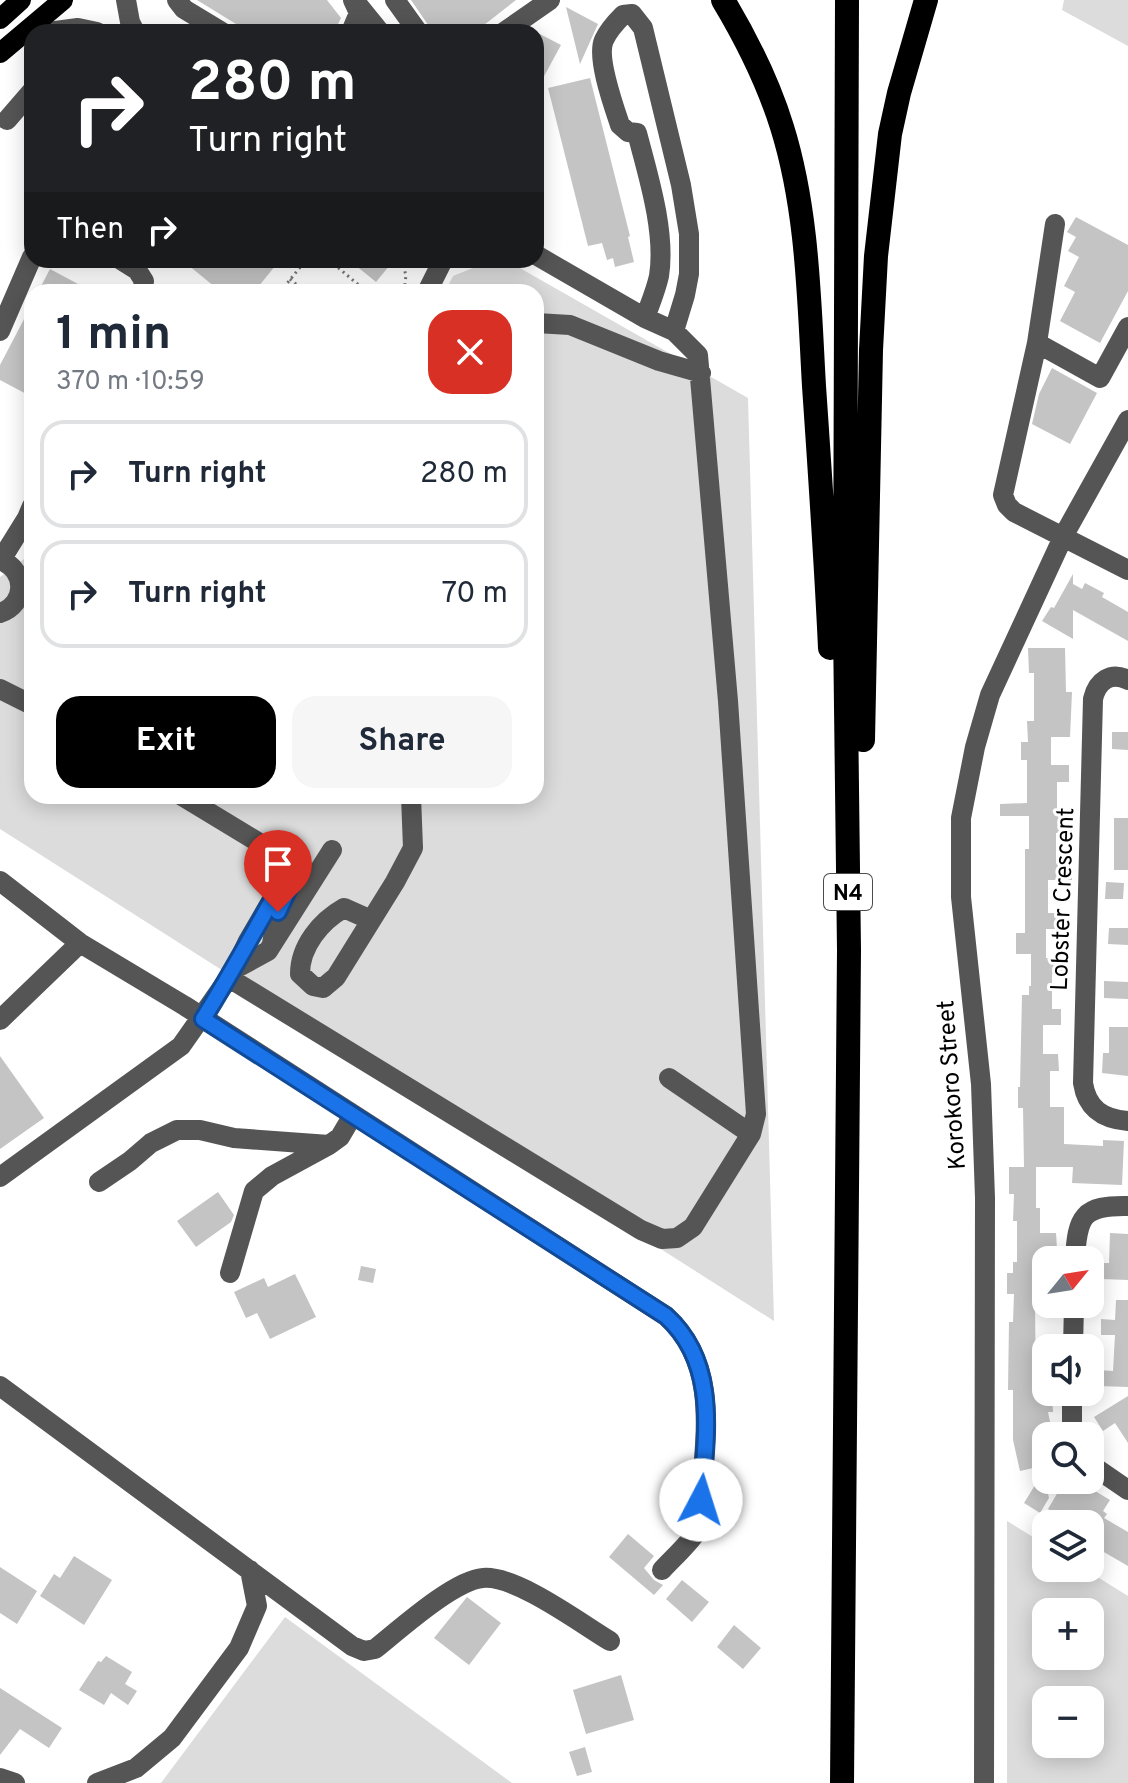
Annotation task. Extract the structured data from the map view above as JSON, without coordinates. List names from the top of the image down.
{
  "streets": {
    "highway": ["N4"],
    "street": ["Lobster Crescent", "Korokoro Street"]
  },
  "north": "top right",
  "page": {
    "turn": ["280 m", "Turn right"],
    "then": "Then",
    "heading": ["1 min", "370 m · 10:59"],
    "list": [
      {
        "name": "Turn right",
        "value": "280 m"
      },
      {
        "name": "Turn right",
        "value": "70 m"
      }
    ],
    "buttons": ["Exit", "Share"],
    "map_buttons": ["+", "−"]
  }
}
